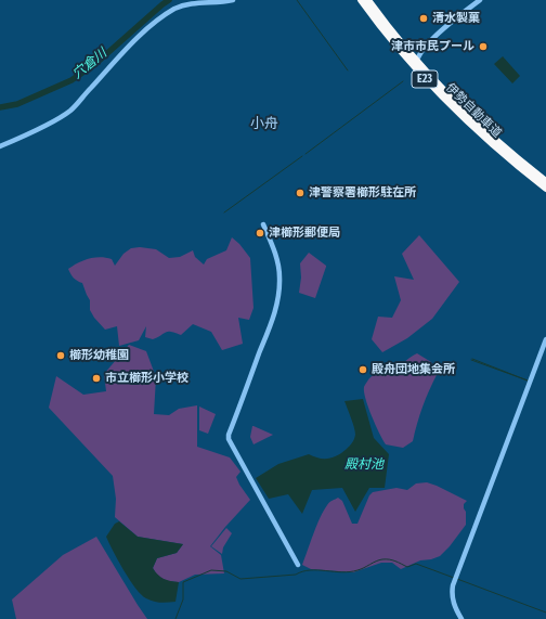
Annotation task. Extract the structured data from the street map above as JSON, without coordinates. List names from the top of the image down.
{
  "streets": {
    "highway": ["E23", "伊勢自動車道"]
  },
  "districts": ["小舟"],
  "water": ["穴倉川", "殿村池"],
  "places": [
    "清水製菓",
    "津市市民プール",
    "津警察署櫛形駐在所",
    "津櫛形郵便局",
    "櫛形幼稚園",
    "殿舟団地集会所",
    "市立櫛形小学校"
  ]
}
